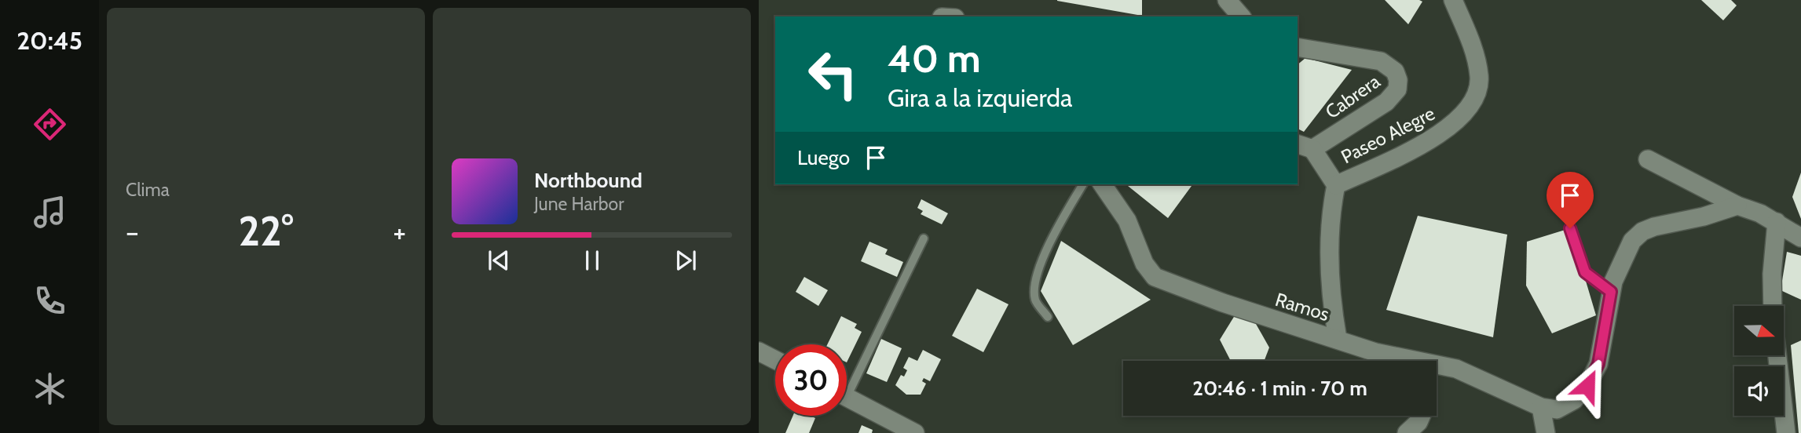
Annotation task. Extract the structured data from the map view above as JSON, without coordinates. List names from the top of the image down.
{
  "streets": {
    "street": ["Cabrera", "Paseo Alegre", "Ramos"]
  },
  "north": "right",
  "page": {
    "tabs": "20:45",
    "tile": "Clima",
    "turn": ["40 m", "Gira a la izquierda"],
    "then": "Luego",
    "song": ["Northbound", "June Harbor"],
    "heat": ["−", "22°", "+"],
    "limit": "30",
    "trip": "20:46 · 1 min · 70 m"
  }
}
